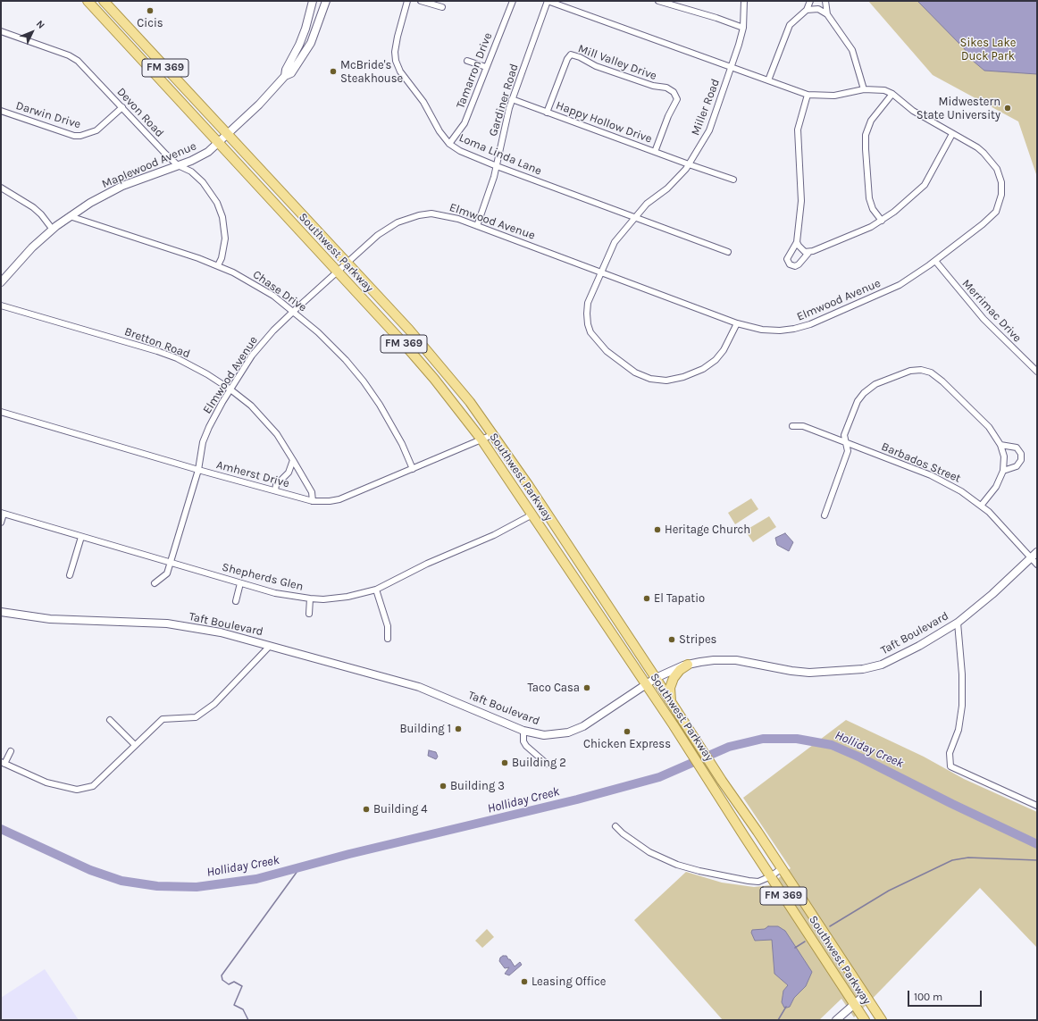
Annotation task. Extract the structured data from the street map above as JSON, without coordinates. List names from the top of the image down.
{
  "streets": {
    "main road": ["FM 369", "Southwest Parkway"],
    "street": [
      "Mill Valley Drive",
      "Tamarron Drive",
      "Gardiner Road",
      "Miller Road",
      "Devon Road",
      "Darwin Drive",
      "Happy Hollow Drive",
      "Loma Linda Lane",
      "Maplewood Avenue",
      "Elmwood Avenue",
      "Chase Drive",
      "Merrimac Drive",
      "Bretton Road",
      "Barbados Street",
      "Amherst Drive",
      "Shepherds Glen",
      "Taft Boulevard"
    ]
  },
  "crossings": [
    ["Mill Valley Drive", "Happy Hollow Drive"],
    ["Tamarron Drive", "Loma Linda Lane"],
    ["Gardiner Road", "Happy Hollow Drive"],
    ["Gardiner Road", "Loma Linda Lane"],
    ["Gardiner Road", "Elmwood Avenue"],
    ["Miller Road", "Happy Hollow Drive"],
    ["Miller Road", "Loma Linda Lane"],
    ["Miller Road", "Elmwood Avenue"],
    ["Devon Road", "Darwin Drive"],
    ["Devon Road", "Maplewood Avenue"],
    ["Devon Road", "Chase Drive"],
    ["Maplewood Avenue", "Southwest Parkway"],
    ["Maplewood Avenue", "Chase Drive"],
    ["Elmwood Avenue", "Southwest Parkway"],
    ["Elmwood Avenue", "Chase Drive"],
    ["Elmwood Avenue", "Merrimac Drive"],
    ["Elmwood Avenue", "Bretton Road"],
    ["Elmwood Avenue", "Amherst Drive"],
    ["Elmwood Avenue", "Shepherds Glen"],
    ["Southwest Parkway", "Amherst Drive"],
    ["Southwest Parkway", "Shepherds Glen"],
    ["Southwest Parkway", "Taft Boulevard"],
    ["Chase Drive", "Amherst Drive"],
    ["Bretton Road", "Amherst Drive"],
    ["Barbados Street", "Taft Boulevard"]
  ],
  "water": ["Holliday Creek"],
  "parks": ["Sikes Lake Duck Park"],
  "places": [
    "Cicis",
    "McBride's Steakhouse",
    "Midwestern State University",
    "Heritage Church",
    "El Tapatio",
    "Stripes",
    "Taco Casa",
    "Building 1",
    "Chicken Express",
    "Building 2",
    "Building 3",
    "Building 4",
    "Leasing Office"
  ],
  "scale_bar": "100 m",
  "north": "top right"
}
